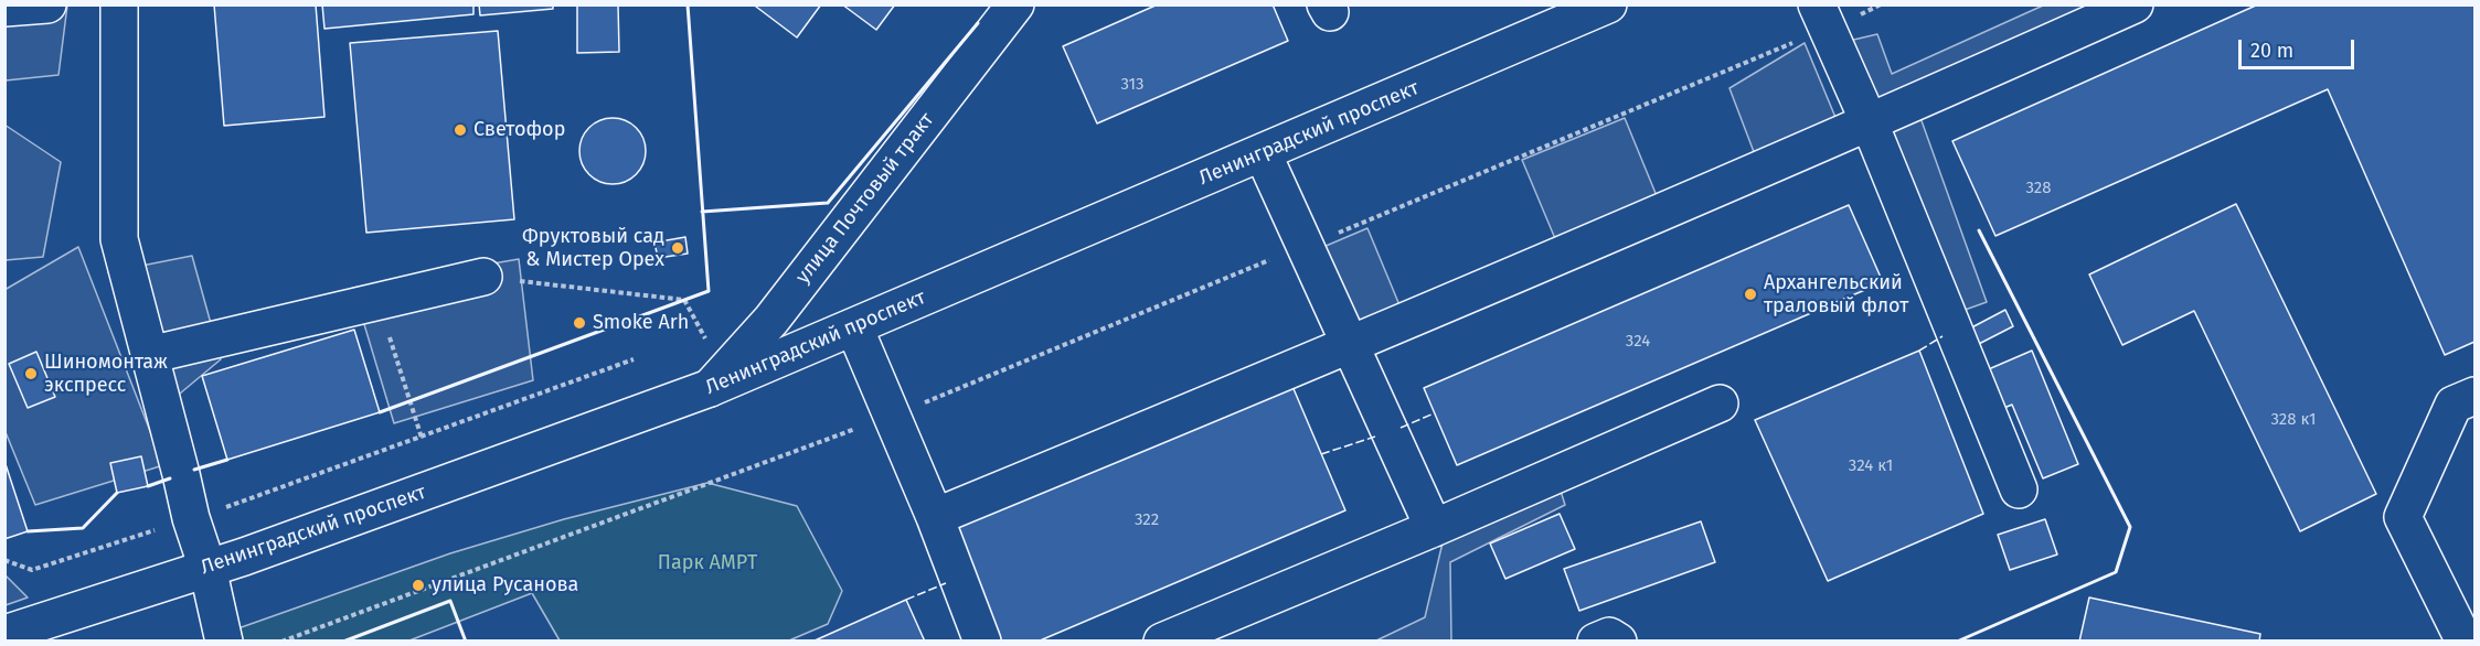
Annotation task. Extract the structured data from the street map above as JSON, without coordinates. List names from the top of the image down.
{
  "streets": {
    "main road": ["Ленинградский проспект", "улица Почтовый тракт"]
  },
  "crossings": [
    ["Ленинградский проспект", "улица Почтовый тракт"]
  ],
  "parks": ["Парк АМРТ"],
  "places": [
    "Светофор",
    "Фруктовый сад & Мистер Орех",
    "Архангельский траловый флот",
    "Smoke Arh",
    "Шиномонтаж экспресс",
    "улица Русанова"
  ],
  "house_numbers": [
    "313",
    "328",
    "324",
    "328 к1",
    "324 к1",
    "322"
  ],
  "scale_bar": "20 m"
}
